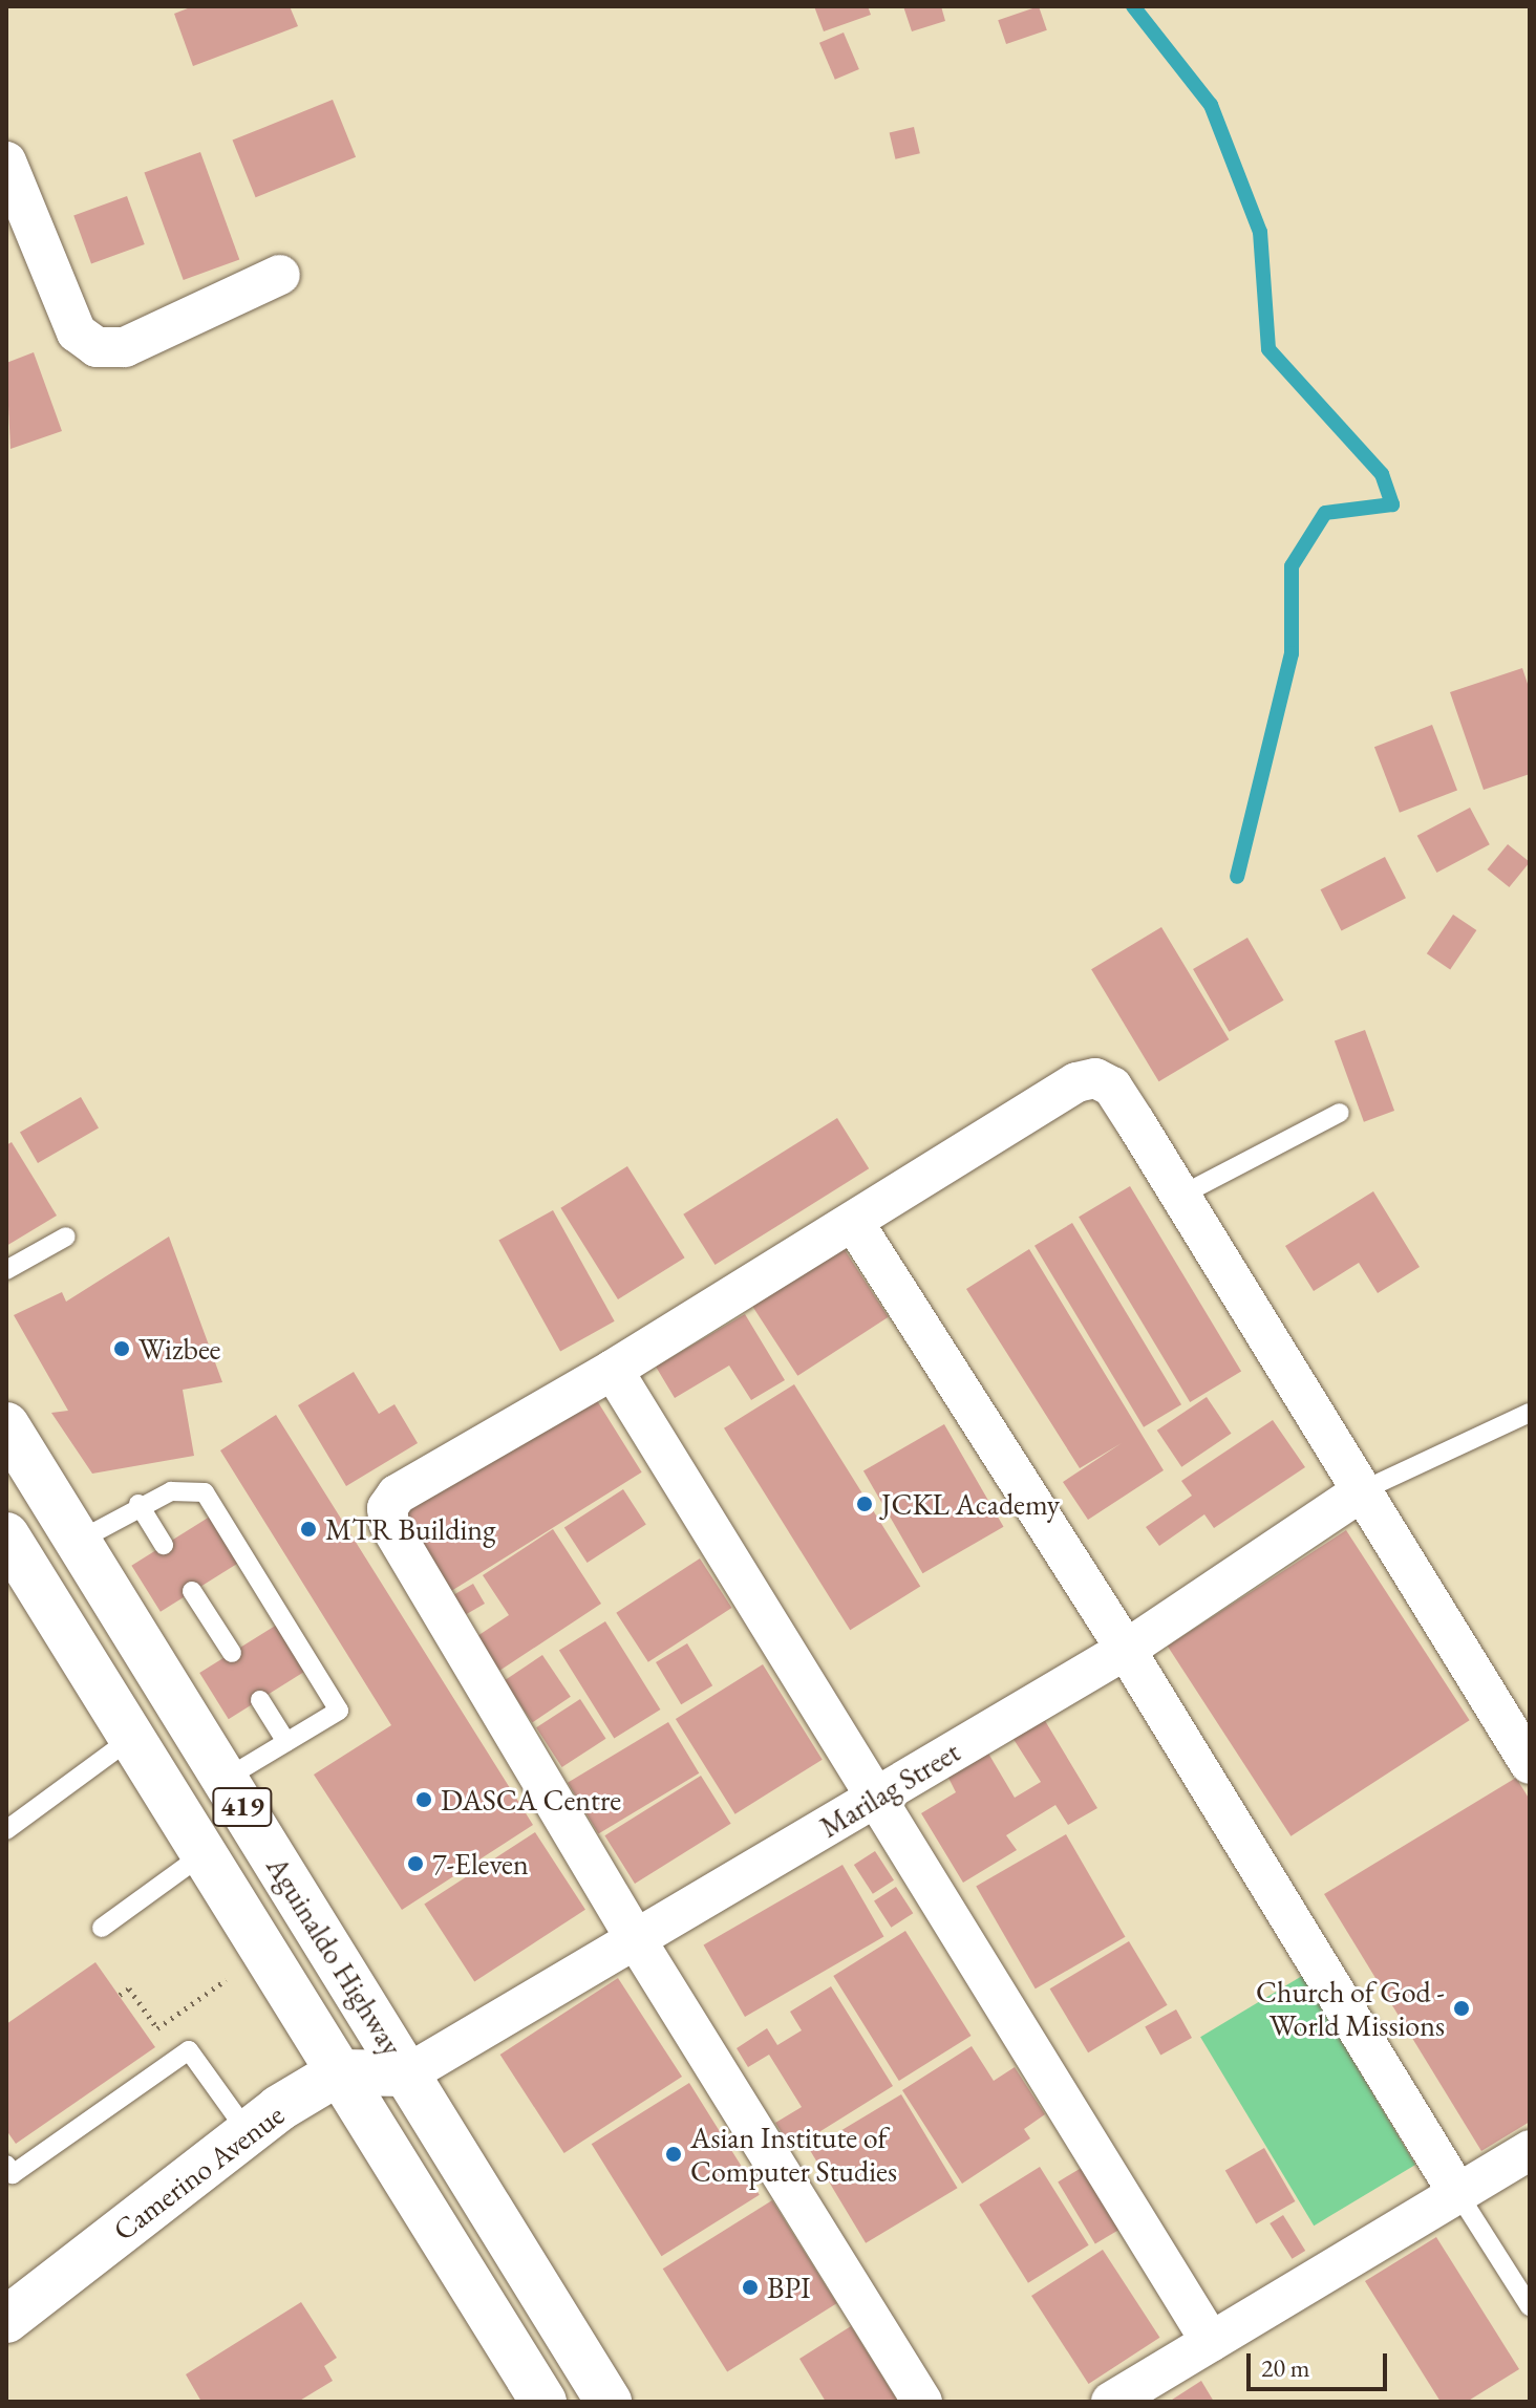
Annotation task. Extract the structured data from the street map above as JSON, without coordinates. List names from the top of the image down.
{
  "streets": {
    "main road": ["419", "Aguinaldo Highway", "Camerino Avenue"],
    "street": ["Marilag Street"]
  },
  "crossings": [
    ["Marilag Street", "Aguinaldo Highway"],
    ["Aguinaldo Highway", "Camerino Avenue"]
  ],
  "places": [
    "Wizbee",
    "JCKL Academy",
    "MTR Building",
    "DASCA Centre",
    "7-Eleven",
    "Church of God - World Missions",
    "Asian Institute of Computer Studies",
    "BPI"
  ],
  "scale_bar": "20 m"
}
